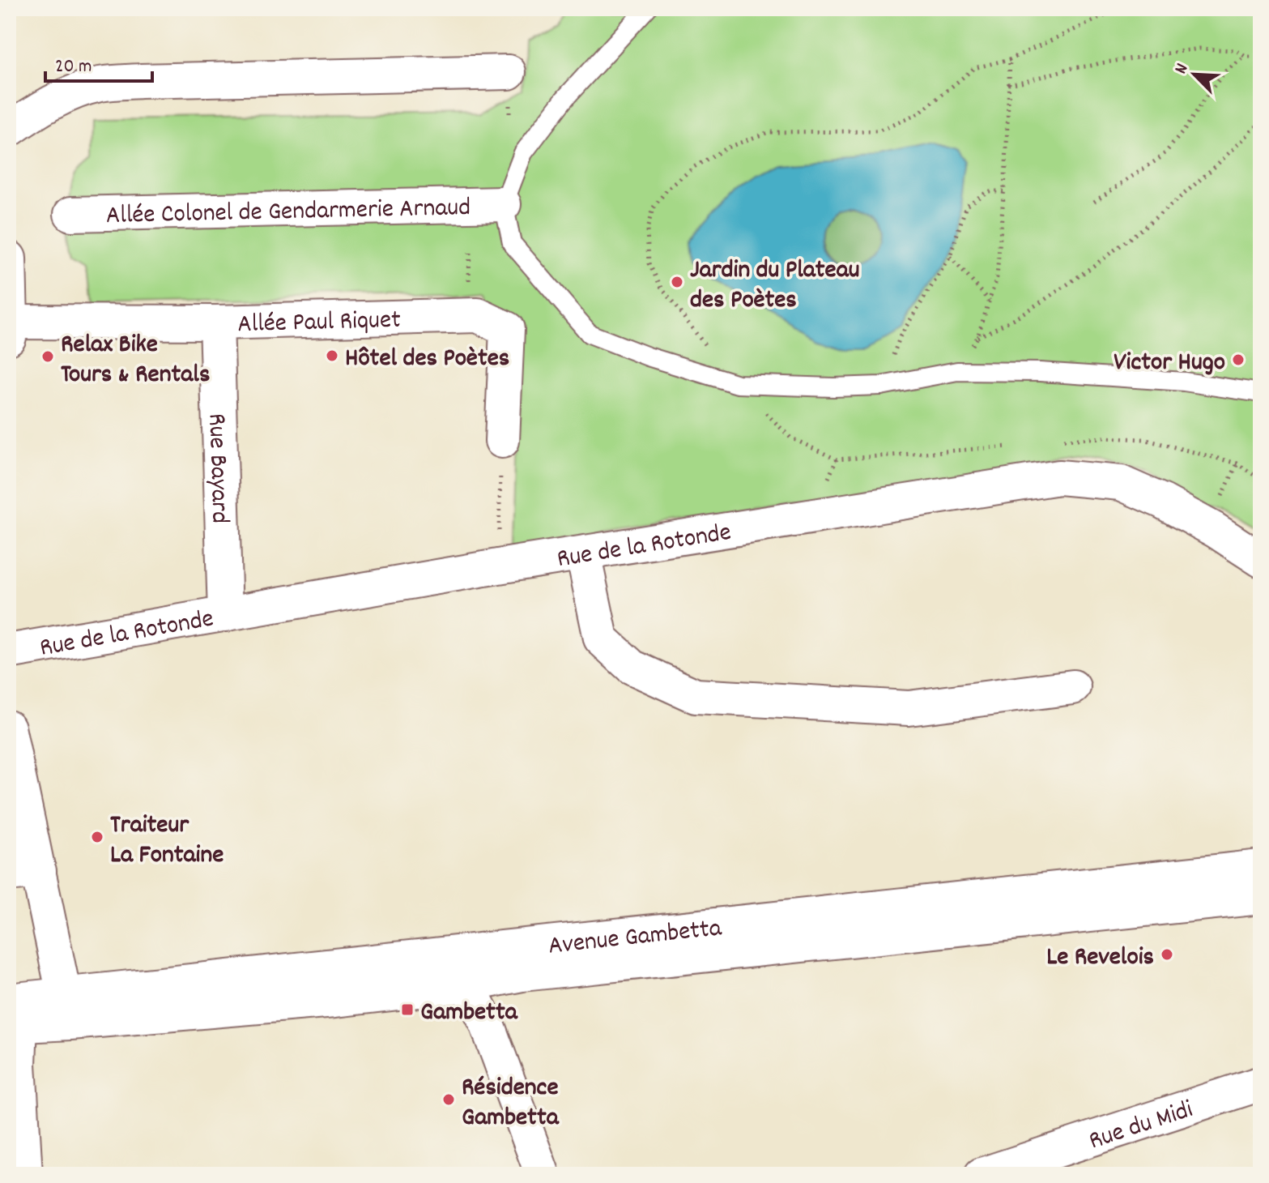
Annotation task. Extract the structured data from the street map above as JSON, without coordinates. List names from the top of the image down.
{
  "streets": {
    "street": [
      "Allée Colonel de Gendarmerie Arnaud",
      "Allée Paul Riquet",
      "Rue Bayard",
      "Rue de la Rotonde",
      "Avenue Gambetta",
      "Rue du Midi"
    ]
  },
  "crossings": [
    ["Allée Paul Riquet", "Rue Bayard"],
    ["Rue Bayard", "Rue de la Rotonde"]
  ],
  "places": {
    "other": [
      "Jardin du Plateau des Poètes",
      "Hôtel des Poètes",
      "Relax Bike Tours & Rentals",
      "Victor Hugo",
      "Traiteur La Fontaine",
      "Le Revelois",
      "Résidence Gambetta"
    ],
    "transit": ["Gambetta"]
  },
  "scale_bar": "20 m",
  "north": "top left"
}
